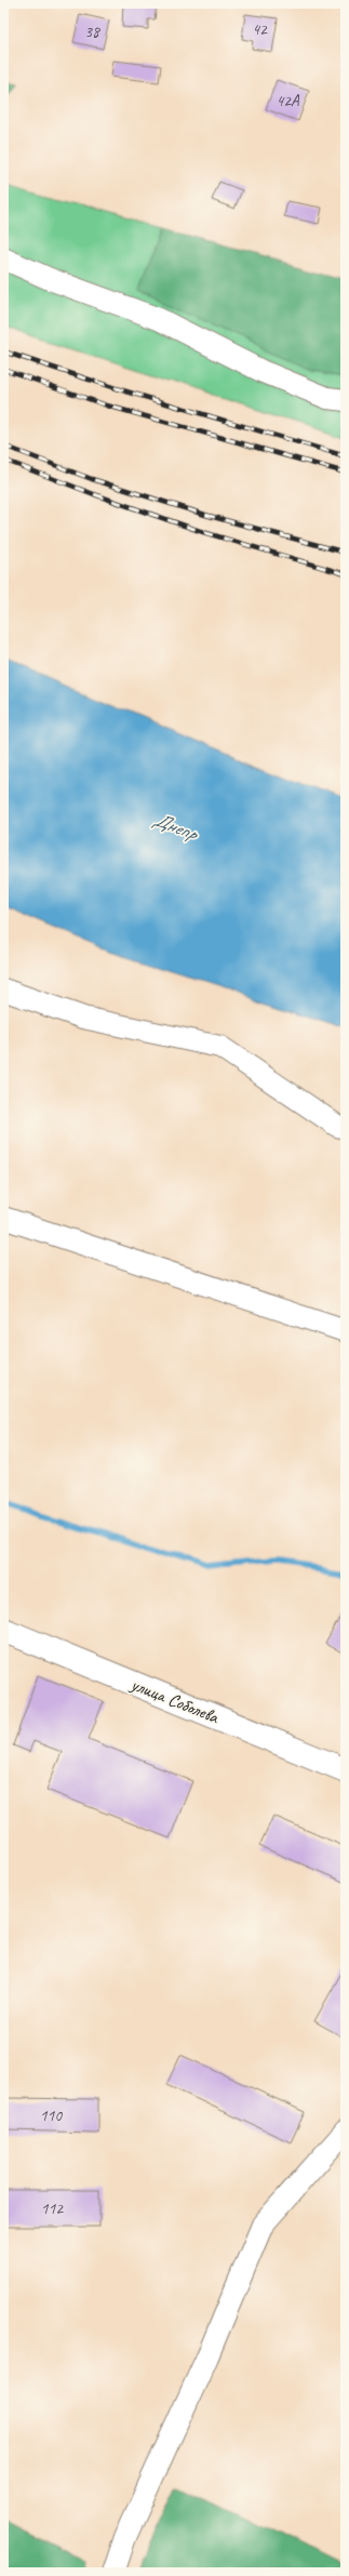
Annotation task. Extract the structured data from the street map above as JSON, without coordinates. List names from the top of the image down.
{
  "streets": {
    "street": ["улица Соболева"]
  },
  "water": ["Днепр"],
  "house_numbers": [
    "42",
    "38",
    "42А",
    "110",
    "112"
  ]
}
